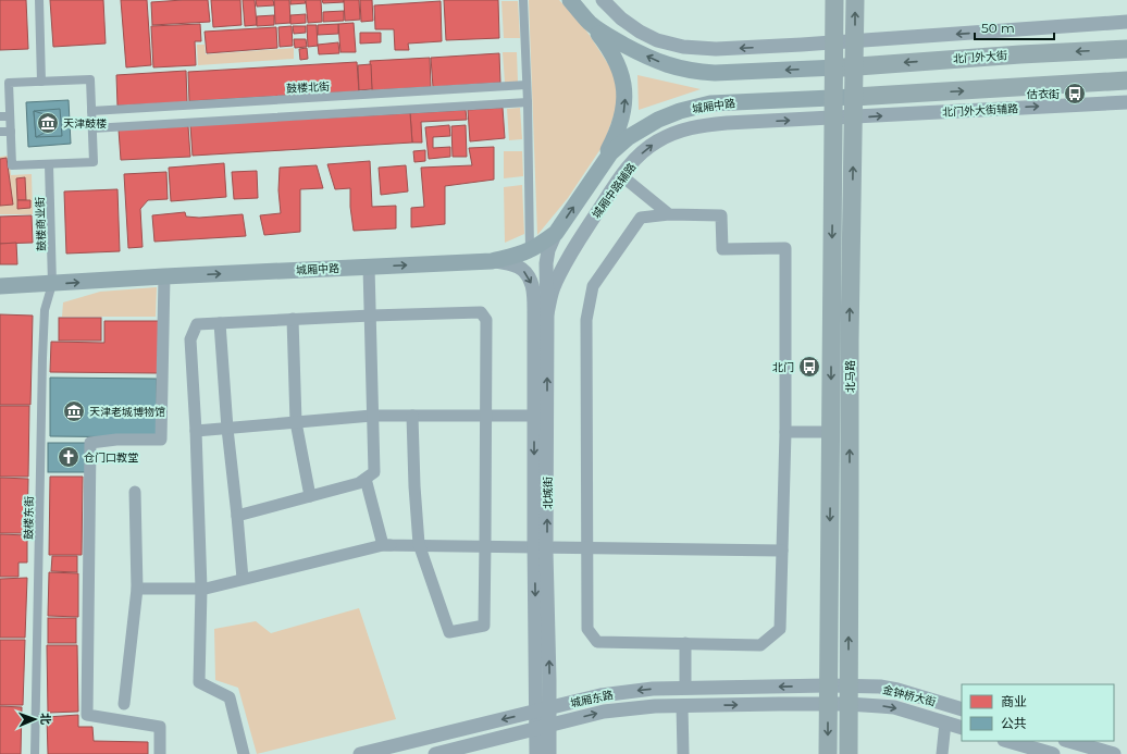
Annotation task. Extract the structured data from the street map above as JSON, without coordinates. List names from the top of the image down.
{
  "streets": {
    "main road": ["北门外大街", "城厢中路", "北马路"],
    "street": [
      "鼓楼北街",
      "北门外大街辅路",
      "城厢中路辅路",
      "鼓楼商业街",
      "北城街",
      "鼓楼东街",
      "金钟桥大街",
      "城厢东路"
    ]
  },
  "crossings": [
    ["北门外大街", "城厢中路"],
    ["北门外大街", "北马路"],
    ["城厢中路", "鼓楼商业街"],
    ["城厢中路", "北马路"],
    ["城厢中路", "北城街"],
    ["城厢中路", "鼓楼东街"],
    ["北门外大街辅路", "城厢中路辅路"],
    ["北门外大街辅路", "北马路"],
    ["城厢中路辅路", "北马路"],
    ["城厢中路辅路", "北城街"],
    ["鼓楼商业街", "鼓楼东街"],
    ["北马路", "金钟桥大街"],
    ["北马路", "城厢东路"],
    ["北城街", "城厢东路"],
    ["金钟桥大街", "城厢东路"]
  ],
  "one_way": ["城厢中路辅路"],
  "places": {
    "bus stop": ["估衣街", "北门"],
    "museum": ["天津鼓楼", "天津老城博物馆"],
    "church": ["仓门口教堂"]
  },
  "legend": ["商业", "公共"],
  "scale_bar": "50 m",
  "north": "right"
}
